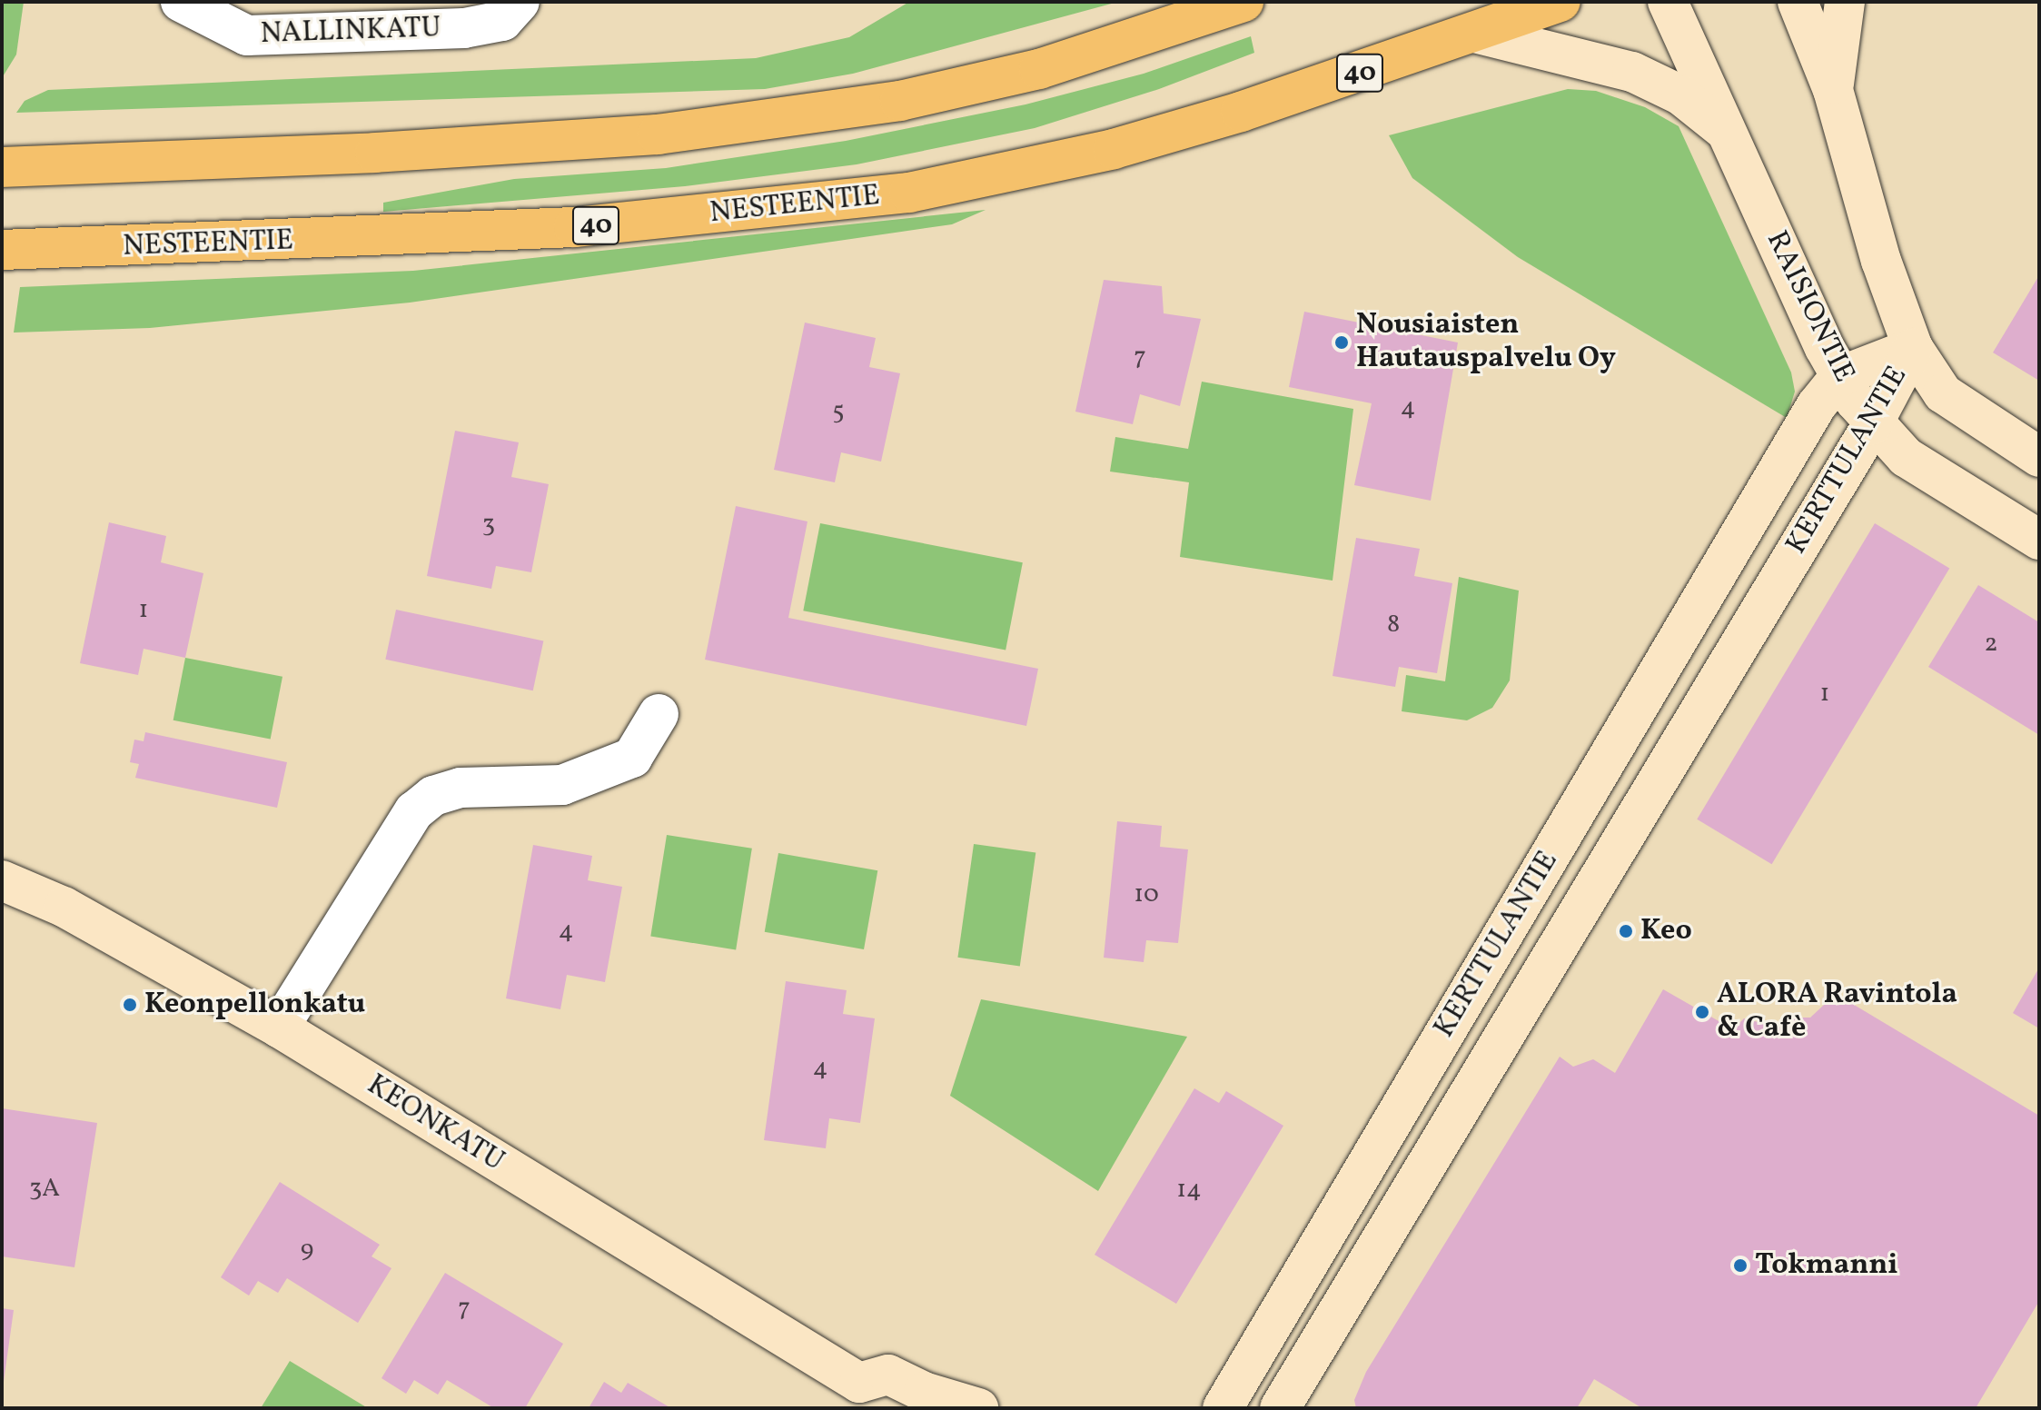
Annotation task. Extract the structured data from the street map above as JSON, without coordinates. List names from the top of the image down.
{
  "streets": {
    "main road": ["40", "NESTEENTIE"],
    "street": [
      "NALLINKATU",
      "RAISIONTIE",
      "KERTTULANTIE",
      "KEONKATU"
    ]
  },
  "crossings": [
    ["RAISIONTIE", "KERTTULANTIE"]
  ],
  "places": [
    "Nousiaisten Hautauspalvelu Oy",
    "Keo",
    "Keonpellonkatu",
    "ALORA Ravintola & Cafè",
    "Tokmanni"
  ],
  "house_numbers": [
    "7",
    "4",
    "5",
    "3",
    "1",
    "8",
    "2",
    "1",
    "10",
    "4",
    "4",
    "3A",
    "14",
    "9",
    "7"
  ]
}
